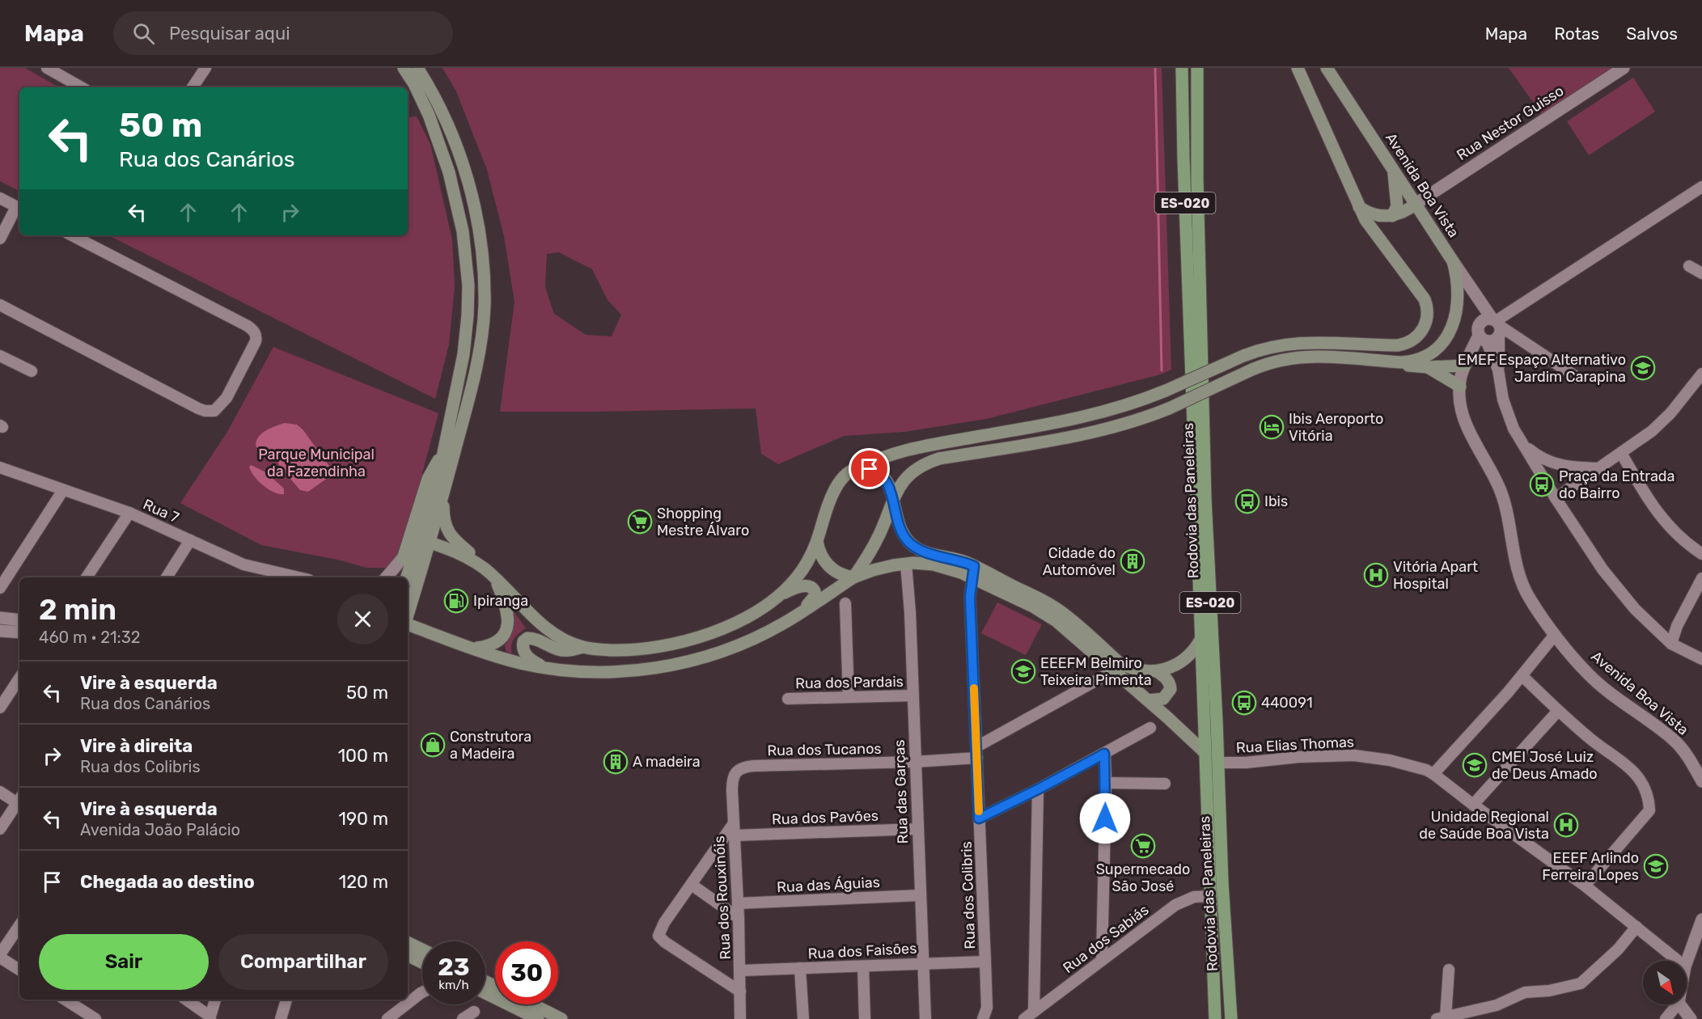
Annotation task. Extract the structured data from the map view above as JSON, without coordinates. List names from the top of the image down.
{
  "streets": {
    "main road": ["Avenida Boa Vista", "ES-020", "Rodovia das Paneleiras"],
    "street": [
      "Rua Nestor Guisso",
      "Rua 7",
      "Rua dos Pardais",
      "Rua Elias Thomas",
      "Rua dos Tucanos",
      "Rua das Garças",
      "Rua dos Pavões",
      "Rua das Águias",
      "Rua dos Colibris",
      "Rua dos Rouxinóis",
      "Rua dos Sabiás",
      "Rua dos Faisões"
    ]
  },
  "crossings": [
    ["Rua Nestor Guisso", "Avenida Boa Vista"],
    ["Rodovia das Paneleiras", "Rua Elias Thomas"],
    ["Rodovia das Paneleiras", "Rua dos Sabiás"],
    ["Rua dos Pardais", "Rua das Garças"],
    ["Rua dos Tucanos", "Rua das Garças"],
    ["Rua dos Tucanos", "Rua dos Colibris"],
    ["Rua dos Tucanos", "Rua dos Rouxinóis"],
    ["Rua das Garças", "Rua dos Pavões"],
    ["Rua das Garças", "Rua das Águias"],
    ["Rua das Garças", "Rua dos Faisões"],
    ["Rua dos Pavões", "Rua dos Rouxinóis"],
    ["Rua das Águias", "Rua dos Rouxinóis"],
    ["Rua dos Colibris", "Rua dos Faisões"],
    ["Rua dos Rouxinóis", "Rua dos Faisões"]
  ],
  "parks": ["Parque Municipal da Fazendinha"],
  "places": {
    "school or university": [
      "EMEF Espaço Alternativo Jardim Carapina",
      "EEEFM Belmiro Teixeira Pimenta",
      "CMEI José Luiz de Deus Amado",
      "EEEF Arlindo Ferreira Lopes"
    ],
    "hotel": ["Ibis Aeroporto Vitória"],
    "bus stop": ["Praça da Entrada do Bairro", "Ibis", "440091"],
    "supermarket": ["Shopping Mestre Álvaro", "Supermecado São José"],
    "building": ["Cidade do Automóvel", "A madeira"],
    "hospital": ["Vitória Apart Hospital", "Unidade Regional de Saúde Boa Vista"],
    "fuel station": ["Ipiranga"],
    "shop": ["Construtora a Madeira"]
  },
  "north": "bottom right",
  "page": {
    "header": "Mapa",
    "search": "Pesquisar aqui",
    "nav": ["Mapa", "Rotas", "Salvos"],
    "turn": ["50 m", "Rua dos Canários"],
    "heading": ["2 min", "460 m · 21:32"],
    "list": [
      {
        "name": "Vire à esquerda",
        "note": "Rua dos Canários",
        "value": "50 m"
      },
      {
        "name": "Vire à direita",
        "note": "Rua dos Colibris",
        "value": "100 m"
      },
      {
        "name": "Vire à esquerda",
        "note": "Avenida João Palácio",
        "value": "190 m"
      },
      {
        "name": "Chegada ao destino",
        "value": "120 m"
      }
    ],
    "buttons": ["Sair", "Compartilhar"],
    "speed": "23 km/h",
    "limit": "30"
  }
}
